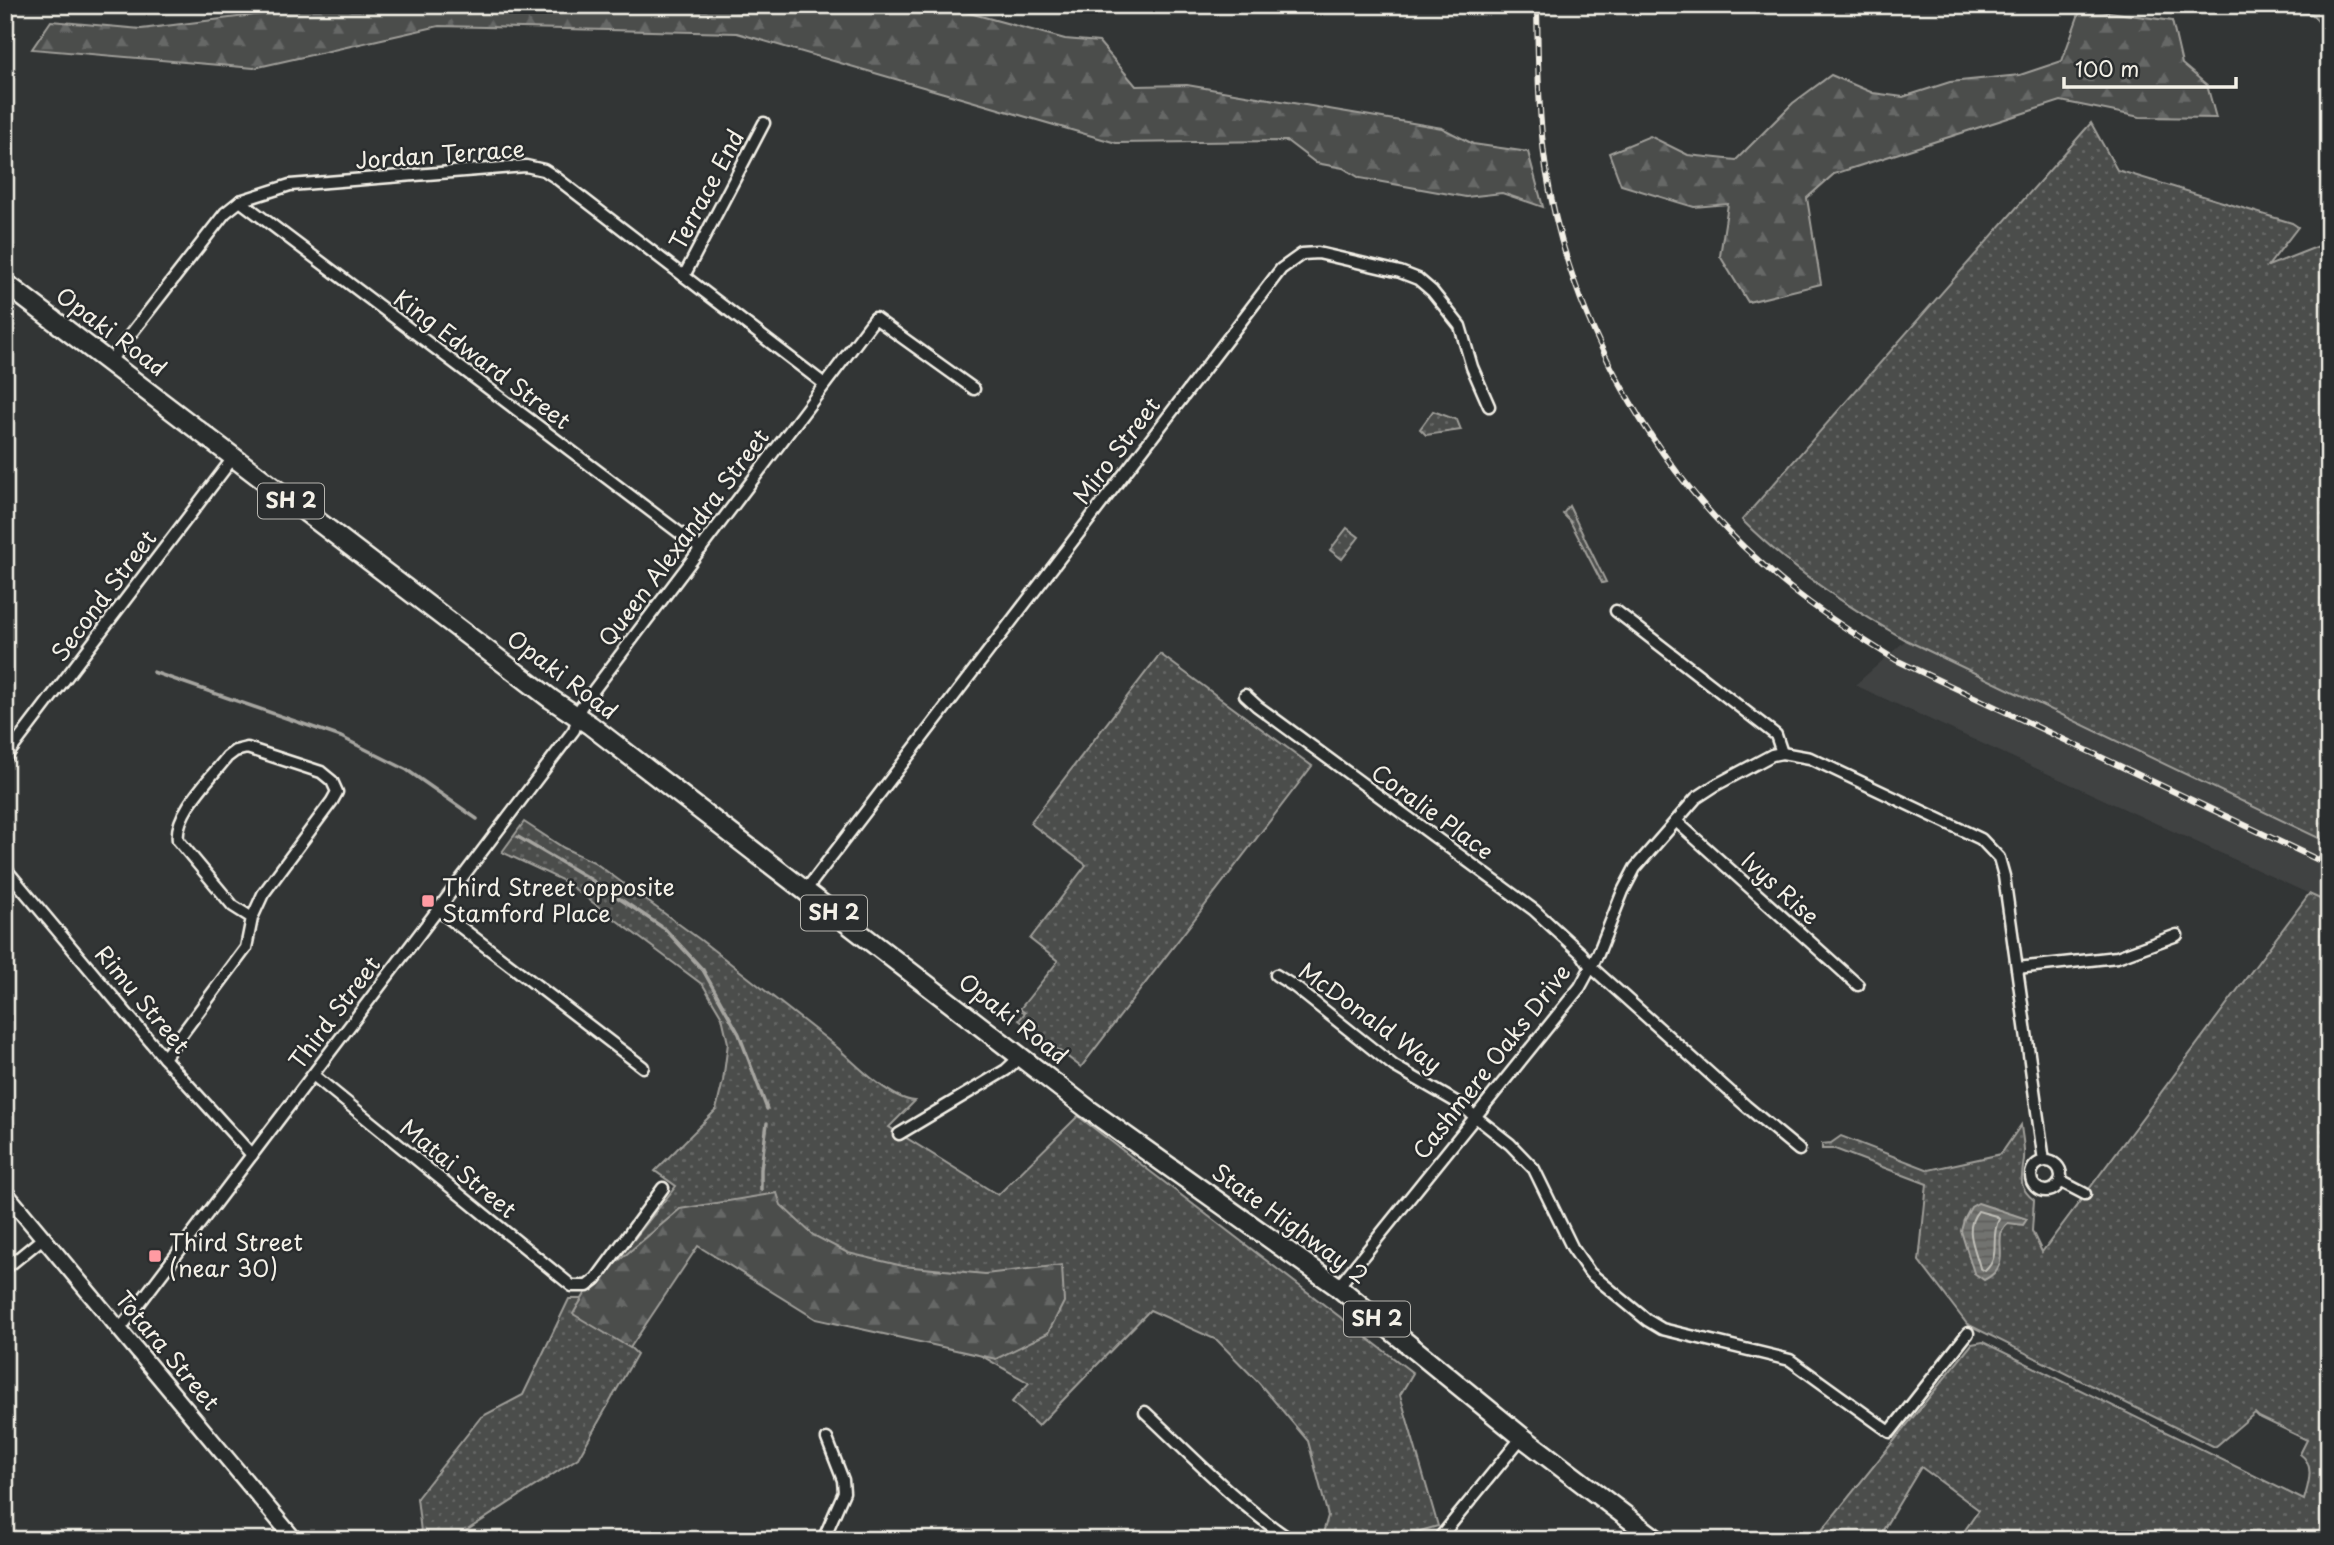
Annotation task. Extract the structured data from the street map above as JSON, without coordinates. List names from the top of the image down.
{
  "streets": {
    "highway": ["Opaki Road", "SH 2", "State Highway 2"],
    "street": [
      "Jordan Terrace",
      "Terrace End",
      "King Edward Street",
      "Miro Street",
      "Queen Alexandra Street",
      "Second Street",
      "Coralie Place",
      "Ivys Rise",
      "Rimu Street",
      "Third Street",
      "McDonald Way",
      "Cashmere Oaks Drive",
      "Matai Street",
      "Totara Street"
    ]
  },
  "crossings": [
    ["Jordan Terrace", "Terrace End"],
    ["Jordan Terrace", "Opaki Road"],
    ["Jordan Terrace", "King Edward Street"],
    ["Jordan Terrace", "Queen Alexandra Street"],
    ["Opaki Road", "Miro Street"],
    ["Opaki Road", "Queen Alexandra Street"],
    ["Opaki Road", "Second Street"],
    ["Opaki Road", "Third Street"],
    ["Opaki Road", "State Highway 2"],
    ["King Edward Street", "Queen Alexandra Street"],
    ["Queen Alexandra Street", "Third Street"],
    ["Coralie Place", "Cashmere Oaks Drive"],
    ["Ivys Rise", "Cashmere Oaks Drive"],
    ["Rimu Street", "Third Street"],
    ["Third Street", "Matai Street"],
    ["Third Street", "Totara Street"],
    ["McDonald Way", "Cashmere Oaks Drive"],
    ["Cashmere Oaks Drive", "State Highway 2"]
  ],
  "places": {
    "transit": ["Third Street opposite Stamford Place", "Third Street (near 30)"]
  },
  "scale_bar": "100 m"
}
